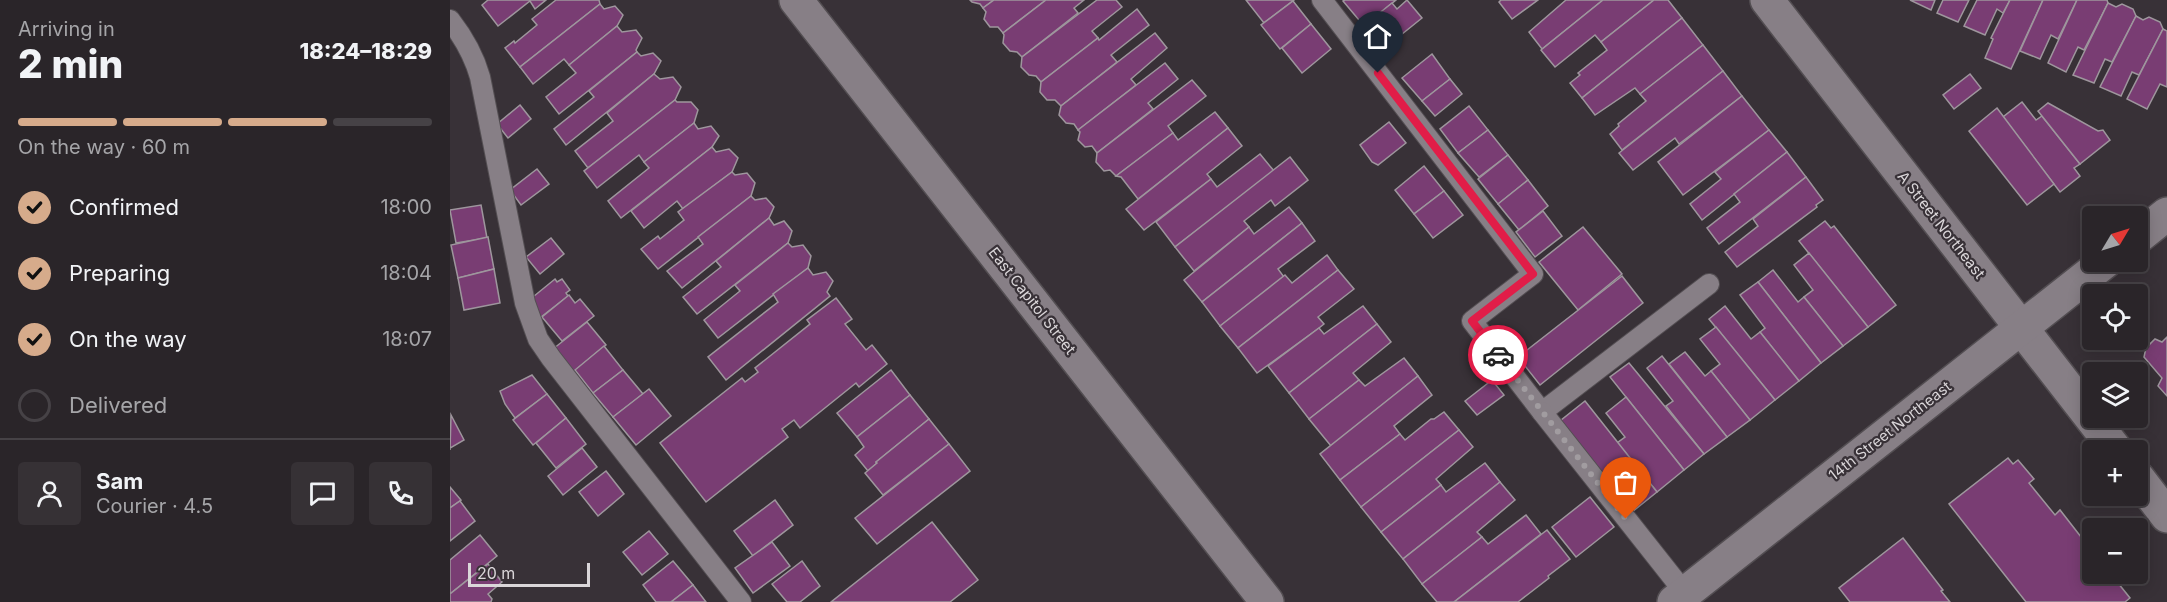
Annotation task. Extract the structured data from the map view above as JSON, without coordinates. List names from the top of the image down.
{
  "streets": {
    "street": ["A Street Northeast", "East Capitol Street", "14th Street Northeast"]
  },
  "crossings": [
    ["A Street Northeast", "14th Street Northeast"]
  ],
  "scale_bar": "20 m",
  "north": "top right",
  "page": {
    "heading": ["2 min", "Arriving in", "18:24–18:29"],
    "panel": ["Sam", "Courier · 4.5"],
    "bar": "On the way · 60 m",
    "list": [
      ["Confirmed", "18:00"],
      ["Preparing", "18:04"],
      ["On the way", "18:07"],
      "Delivered"
    ],
    "map_buttons": ["+", "−"],
    "scale": "20 m"
  }
}
